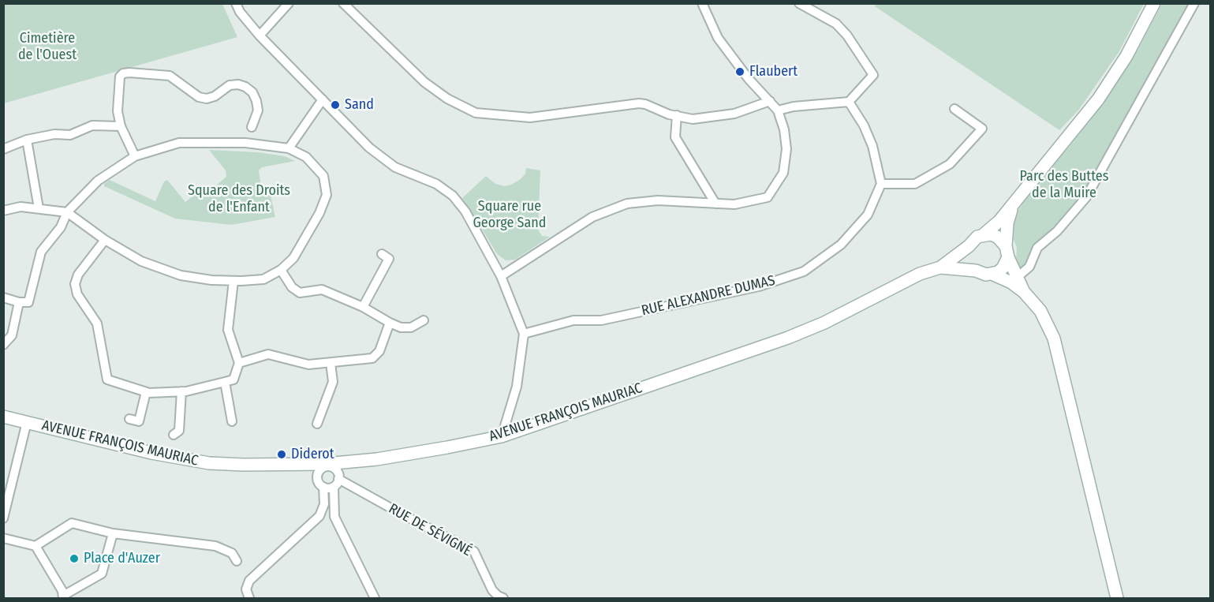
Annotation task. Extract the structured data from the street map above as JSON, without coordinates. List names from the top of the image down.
{
  "streets": {
    "street": ["RUE ALEXANDRE DUMAS", "AVENUE FRANÇOIS MAURIAC", "RUE DE SÉVIGNÉ"]
  },
  "crossings": [
    ["AVENUE FRANÇOIS MAURIAC", "RUE DE SÉVIGNÉ"]
  ],
  "parks": [
    "Cimetière de l'Ouest",
    "Parc des Buttes de la Muire",
    "Square des Droits de l'Enfant",
    "Square rue George Sand"
  ],
  "places": [
    "Flaubert",
    "Sand",
    "Diderot",
    "Place d'Auzer"
  ]
}
